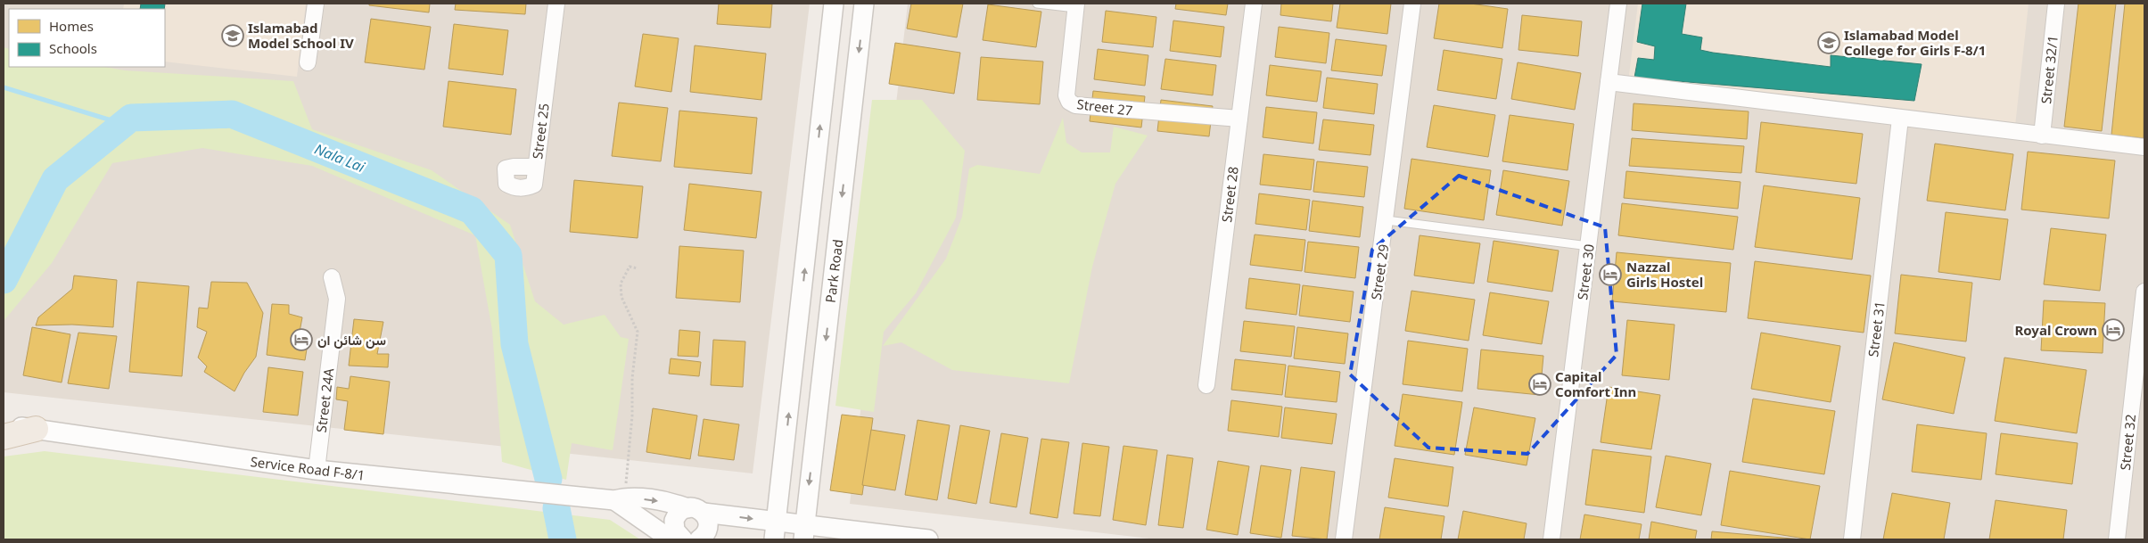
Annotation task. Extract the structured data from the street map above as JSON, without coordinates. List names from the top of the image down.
{
  "streets": {
    "street": [
      "Street 32/1",
      "Street 27",
      "Street 25",
      "Street 28",
      "Park Road",
      "Street 29",
      "Street 30",
      "Street 31",
      "Street 24Α",
      "Street 32",
      "Service Road F-8/1"
    ]
  },
  "crossings": [
    ["Street 27", "Street 28"],
    ["Park Road", "Service Road F-8/1"],
    ["Street 24Α", "Service Road F-8/1"]
  ],
  "water": ["Nala Lai"],
  "places": {
    "school or university": ["Islamabad Model School IV", "Islamabad Model College for Girls F-8/1"],
    "hotel": [
      "Nazzal Girls Hostel",
      "Royal Crown",
      "سن شائن ان",
      "Capital Comfort Inn"
    ]
  },
  "legend": ["Homes", "Schools"]
}
